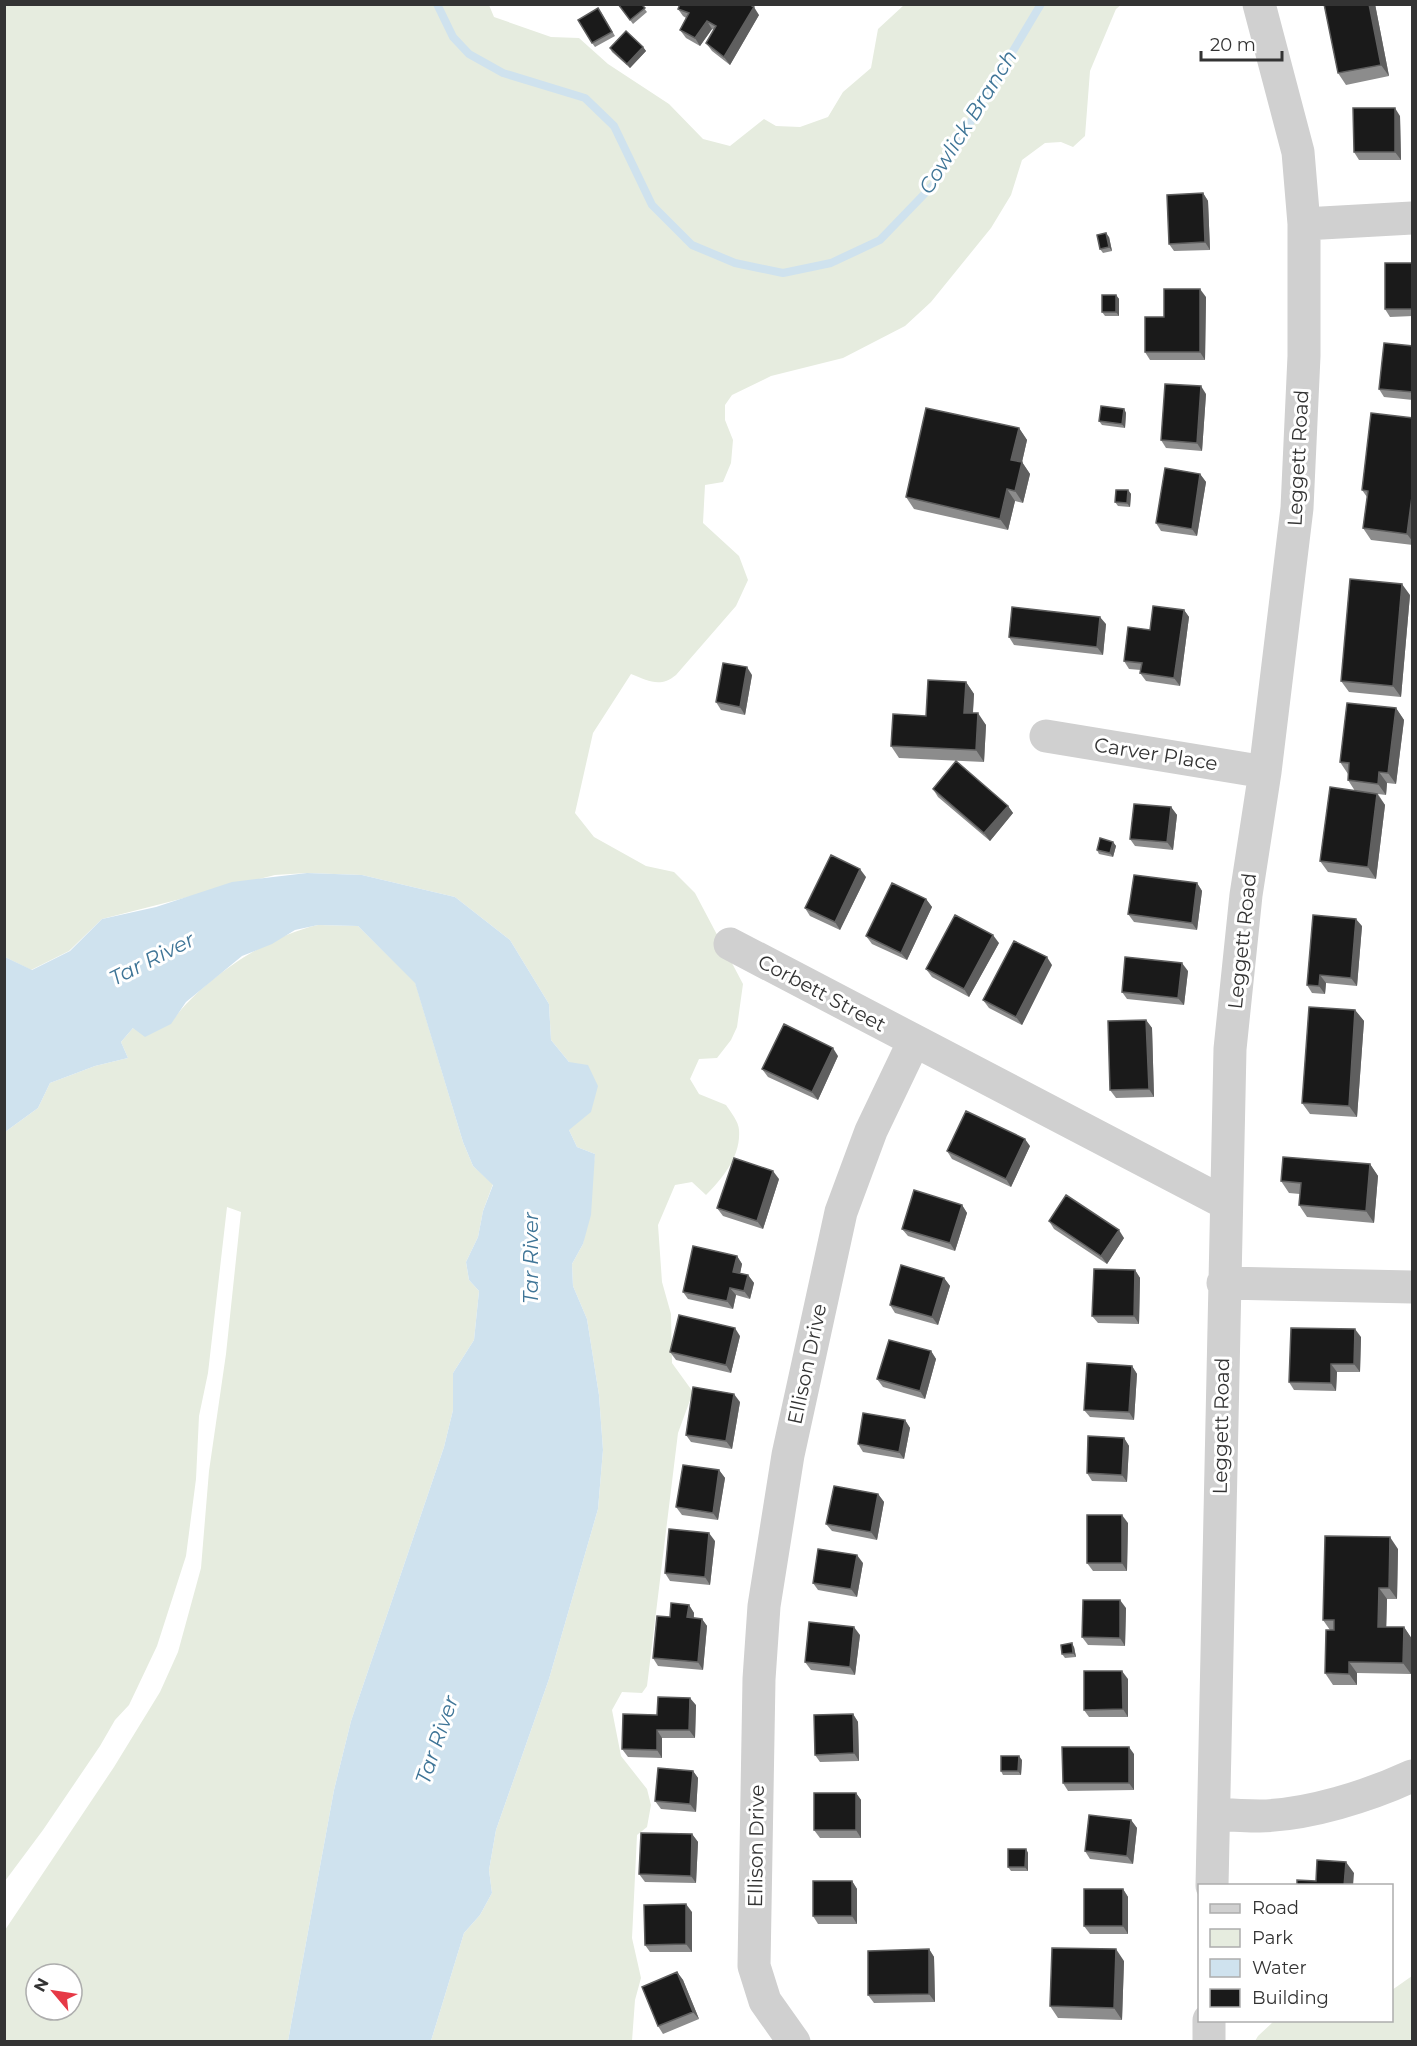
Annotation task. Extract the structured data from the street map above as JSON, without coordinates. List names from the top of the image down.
{
  "streets": {
    "street": [
      "Leggett Road",
      "Carver Place",
      "Corbett Street",
      "Ellison Drive"
    ]
  },
  "crossings": [
    ["Leggett Road", "Carver Place"],
    ["Corbett Street", "Ellison Drive"]
  ],
  "water": ["Cowlick Branch", "Tar River"],
  "legend": [
    "Road",
    "Park",
    "Water",
    "Building"
  ],
  "scale_bar": "20 m",
  "north": "top left"
}
